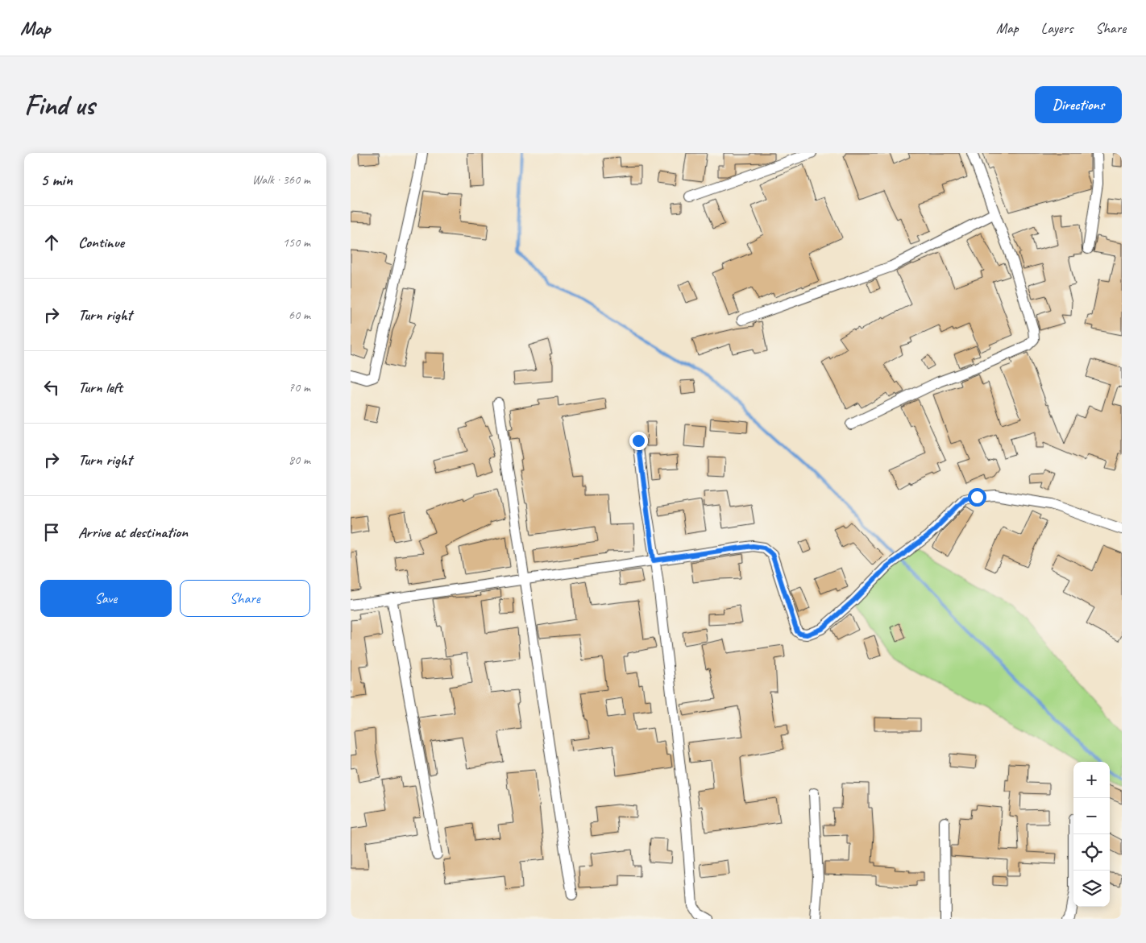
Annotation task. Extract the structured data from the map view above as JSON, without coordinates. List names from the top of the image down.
{
  "page": {
    "header": "Map",
    "nav": ["Map", "Layers", "Share"],
    "buttons": [
      "Directions",
      ["Save", "Share"]
    ],
    "title": "Find us",
    "heading": ["5 min", "Walk · 360 m"],
    "list": [
      ["Continue", "150 m"],
      ["Turn right", "60 m"],
      ["Turn left", "70 m"],
      ["Turn right", "80 m"],
      "Arrive at destination"
    ],
    "map_buttons": ["+", "−"]
  }
}
